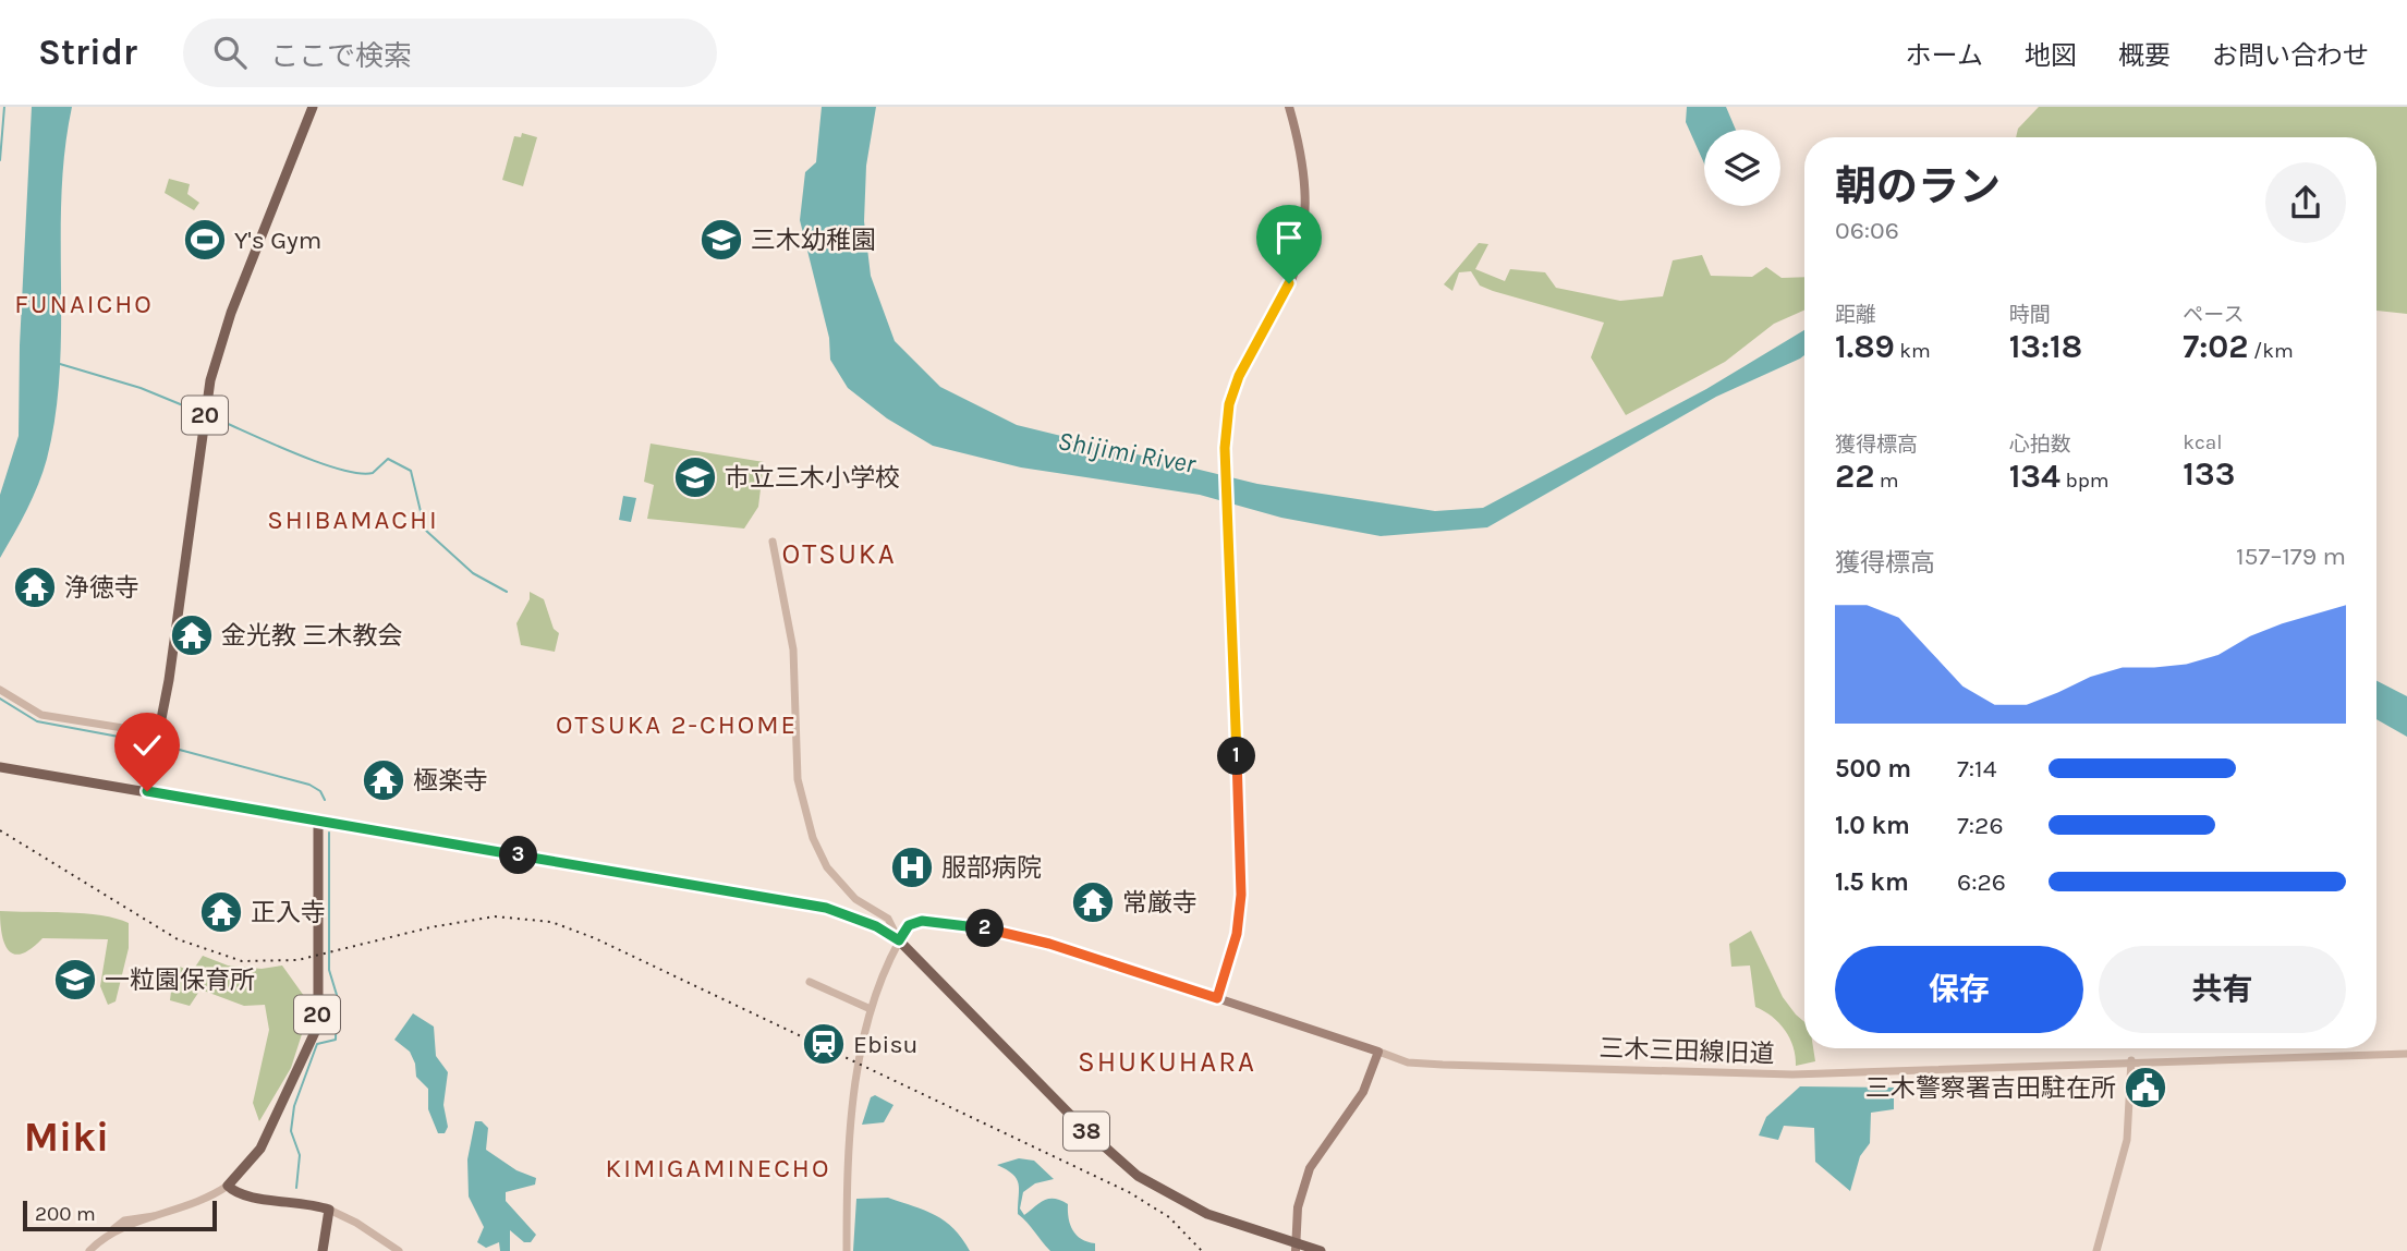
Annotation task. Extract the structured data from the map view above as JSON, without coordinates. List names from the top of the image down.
{
  "streets": {
    "main road": ["20", "38"],
    "street": ["三木三田線旧道"]
  },
  "crossings": [
    ["20", "38"]
  ],
  "districts": [
    "FUNAICHO",
    "SHIBAMACHI",
    "OTSUKA",
    "OTSUKA 2-CHOME",
    "SHUKUHARA",
    "Miki",
    "KIMIGAMINECHO"
  ],
  "water": ["Shijimi River"],
  "places": {
    "sports": ["Y's Gym"],
    "school or university": ["三木幼稚園", "市立三木小学校", "一粒園保育所"],
    "temple": [
      "浄徳寺",
      "金光教 三木教会",
      "極楽寺",
      "常厳寺",
      "正入寺"
    ],
    "hospital": ["服部病院"],
    "station": ["Ebisu"],
    "public building": ["三木警察署吉田駐在所"]
  },
  "scale_bar": "200 m",
  "page": {
    "header": "Stridr",
    "search": "ここで検索",
    "nav": [
      "ホーム",
      "地図",
      "概要",
      "お問い合わせ"
    ],
    "heading": ["朝のラン", "06:06"],
    "stats": [
      ["距離", "1.89 km"],
      ["時間", "13:18"],
      ["ペース", "7:02 /km"],
      ["獲得標高", "22 m"],
      ["心拍数", "134 bpm"],
      ["kcal", "133"]
    ],
    "chart": ["獲得標高", "157–179 m"],
    "pins": ["1", "3", "2"],
    "list": [
      {
        "name": "500 m",
        "note": "7:14"
      },
      {
        "name": "1.0 km",
        "note": "7:26"
      },
      {
        "name": "1.5 km",
        "note": "6:26"
      }
    ],
    "buttons": ["保存", "共有"],
    "scale": "200 m"
  }
}
